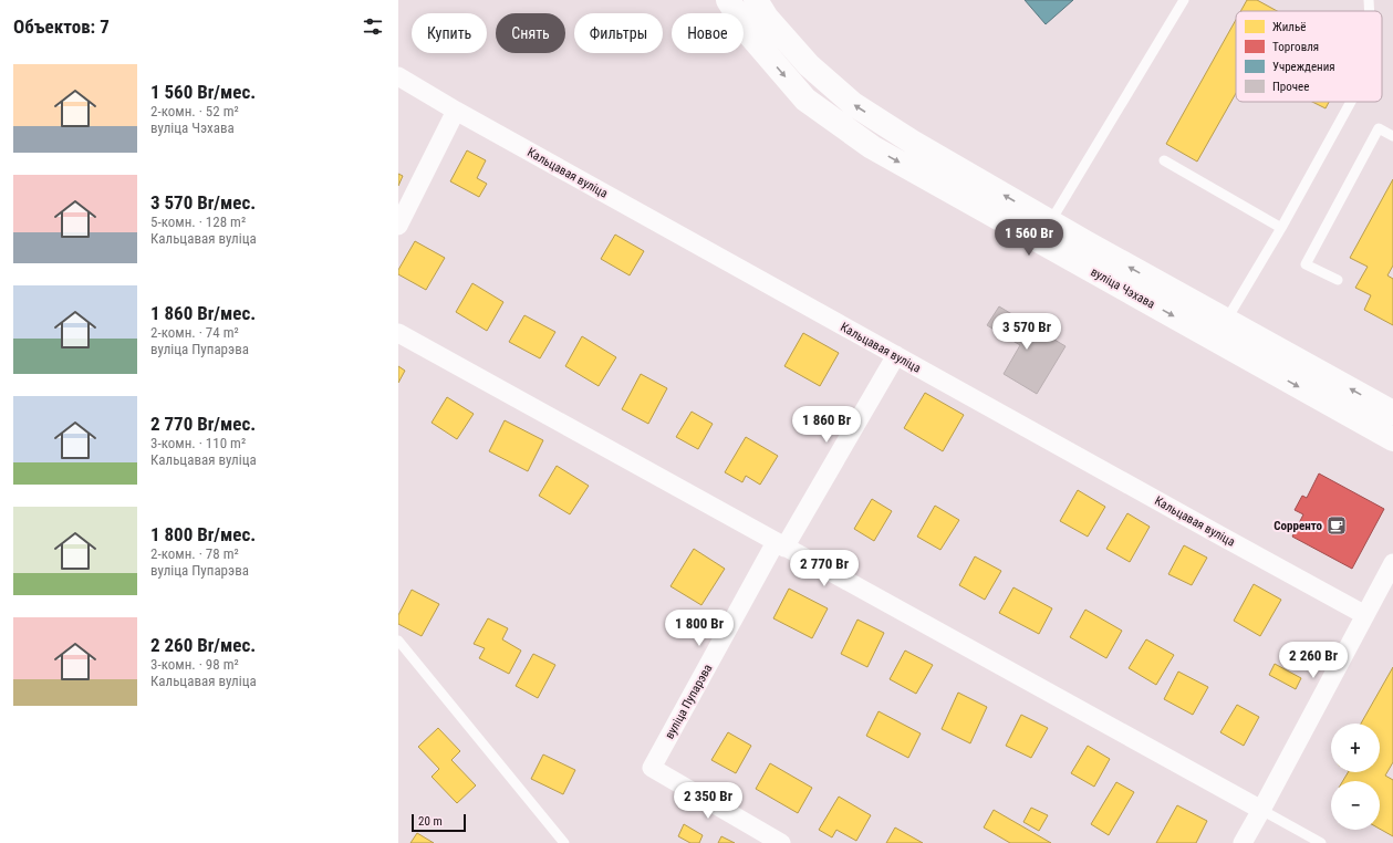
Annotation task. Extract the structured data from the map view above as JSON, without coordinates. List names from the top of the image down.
{
  "streets": {
    "main road": ["вуліца Чэхава"],
    "street": ["Кальцавая вуліца", "вуліца Пупарэва"]
  },
  "crossings": [
    ["Кальцавая вуліца", "вуліца Пупарэва"]
  ],
  "places": {
    "cafe": ["Сорренто"]
  },
  "legend": [
    "Жильё",
    "Торговля",
    "Учреждения",
    "Прочее"
  ],
  "scale_bar": "20 m",
  "page": {
    "heading": "Объектов: 7",
    "chip": [
      "Купить",
      "Снять",
      "Фильтры",
      "Новое"
    ],
    "list": [
      {
        "name": "1 560 Br/мес.",
        "note": "2-комн. · 52 m² · вуліца Чэхава"
      },
      {
        "name": "3 570 Br/мес.",
        "note": "5-комн. · 128 m² · Кальцавая вуліца"
      },
      {
        "name": "1 860 Br/мес.",
        "note": "2-комн. · 74 m² · вуліца Пупарэва"
      },
      {
        "name": "2 770 Br/мес.",
        "note": "3-комн. · 110 m² · Кальцавая вуліца"
      },
      {
        "name": "1 800 Br/мес.",
        "note": "2-комн. · 78 m² · вуліца Пупарэва"
      },
      {
        "name": "2 260 Br/мес.",
        "note": "3-комн. · 98 m² · Кальцавая вуліца"
      }
    ],
    "price": [
      "1 560 Br",
      "3 570 Br",
      "1 860 Br",
      "2 770 Br",
      "1 800 Br",
      "2 260 Br",
      "2 350 Br"
    ],
    "map_buttons": ["+", "−"],
    "scale": "20 m"
  }
}
